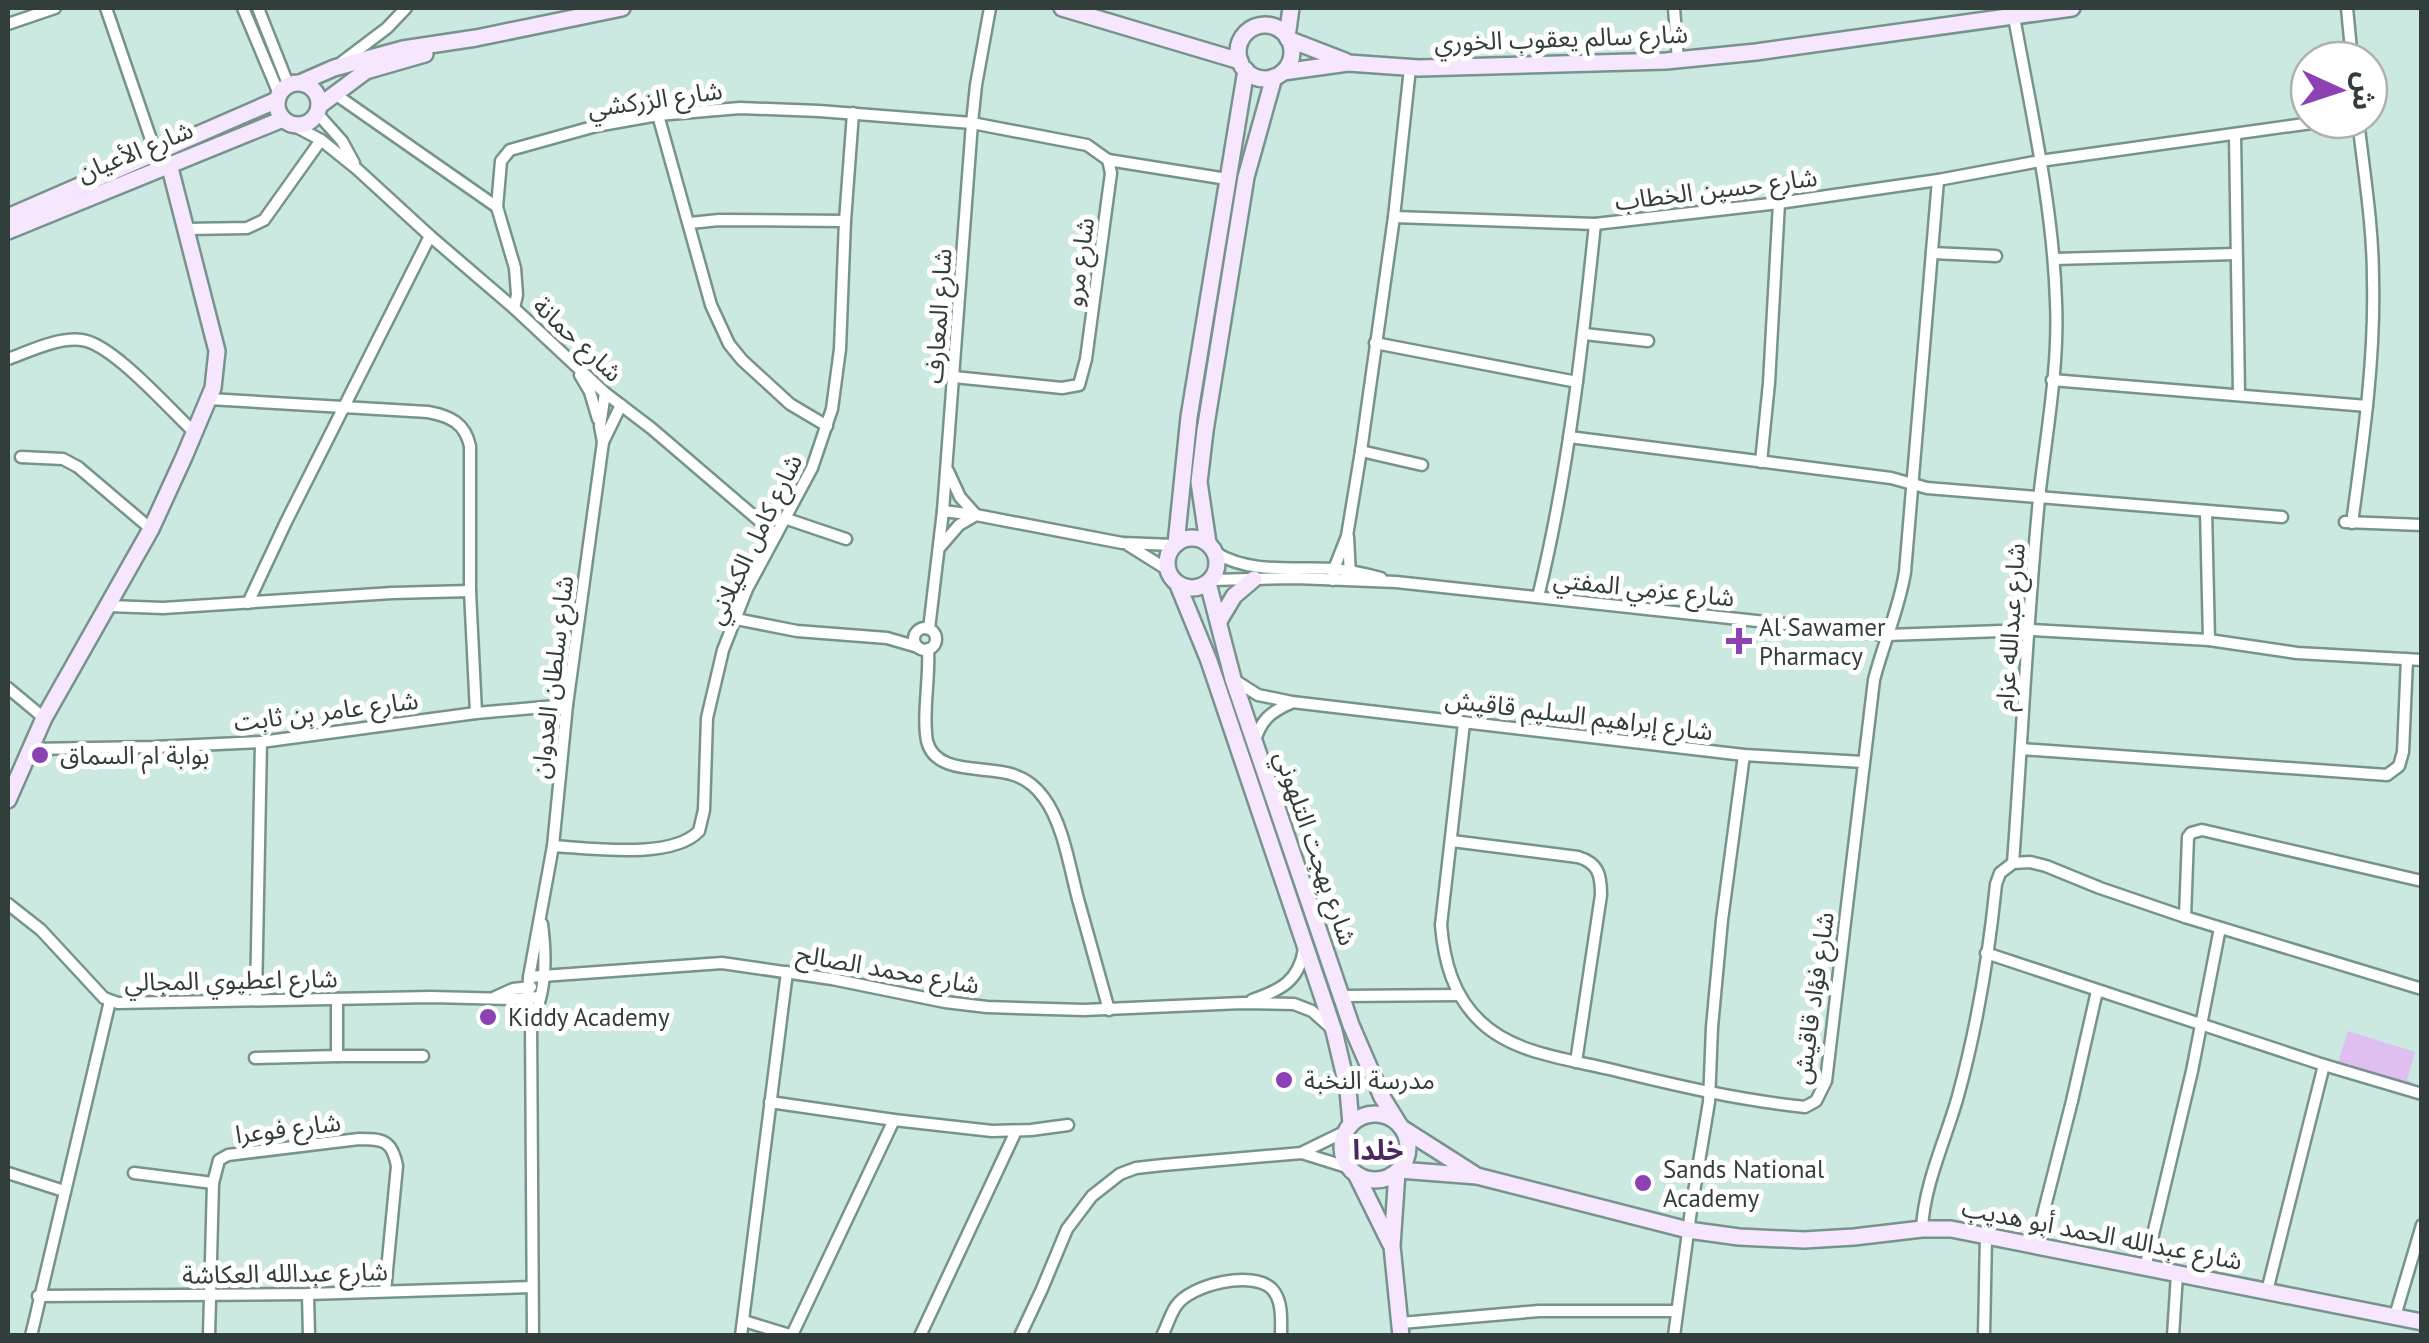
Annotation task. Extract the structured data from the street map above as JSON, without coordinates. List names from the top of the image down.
{
  "streets": {
    "street": [
      "شارع سالم يعقوب الخوري",
      "شارع الزركشي",
      "شارع الأعيان",
      "شارع حسين الخطاب",
      "شارع مرو",
      "شارع المعارف",
      "شارع حمانة",
      "شارع كامل الكيلاني",
      "شارع عزمي المفتي",
      "شارع عبدالله عزام",
      "شارع سلطان العدوان",
      "شارع عامر بن ثابت",
      "شارع إبراهيم السليم قاقيش",
      "شارع بهجت التلهوني",
      "شارع محمد الصالح",
      "شارع اعطيوي المجالي",
      "شارع فؤاد قاقيش",
      "شارع فوعرا",
      "شارع عبدالله الحمد أبو هديب",
      "شارع عبدالله العكاشة"
    ]
  },
  "crossings": [
    ["شارع سالم يعقوب الخوري", "شارع عبدالله عزام"],
    ["شارع الزركشي", "شارع المعارف"],
    ["شارع الزركشي", "شارع حمانة"],
    ["شارع الزركشي", "شارع كامل الكيلاني"],
    ["شارع الأعيان", "شارع حمانة"],
    ["شارع حسين الخطاب", "شارع عبدالله عزام"],
    ["شارع حسين الخطاب", "شارع فؤاد قاقيش"],
    ["شارع مرو", "شارع المعارف"],
    ["شارع حمانة", "شارع كامل الكيلاني"],
    ["شارع حمانة", "شارع سلطان العدوان"],
    ["شارع كامل الكيلاني", "شارع سلطان العدوان"],
    ["شارع عزمي المفتي", "شارع عبدالله عزام"],
    ["شارع عزمي المفتي", "شارع بهجت التلهوني"],
    ["شارع عزمي المفتي", "شارع فؤاد قاقيش"],
    ["شارع عبدالله عزام", "شارع عبدالله الحمد أبو هديب"],
    ["شارع سلطان العدوان", "شارع عامر بن ثابت"],
    ["شارع سلطان العدوان", "شارع محمد الصالح"],
    ["شارع سلطان العدوان", "شارع اعطيوي المجالي"],
    ["شارع سلطان العدوان", "شارع عبدالله العكاشة"],
    ["شارع إبراهيم السليم قاقيش", "شارع بهجت التلهوني"],
    ["شارع إبراهيم السليم قاقيش", "شارع فؤاد قاقيش"],
    ["شارع بهجت التلهوني", "شارع محمد الصالح"],
    ["شارع بهجت التلهوني", "شارع عبدالله الحمد أبو هديب"],
    ["شارع محمد الصالح", "شارع اعطيوي المجالي"],
    ["شارع فوعرا", "شارع عبدالله العكاشة"]
  ],
  "districts": ["خلدا"],
  "places": {
    "health": ["Al Sawamer Pharmacy"],
    "other": [
      "بوابة ام السماق",
      "Kiddy Academy",
      "مدرسة النخبة",
      "Sands National Academy"
    ]
  },
  "north": "right"
}
